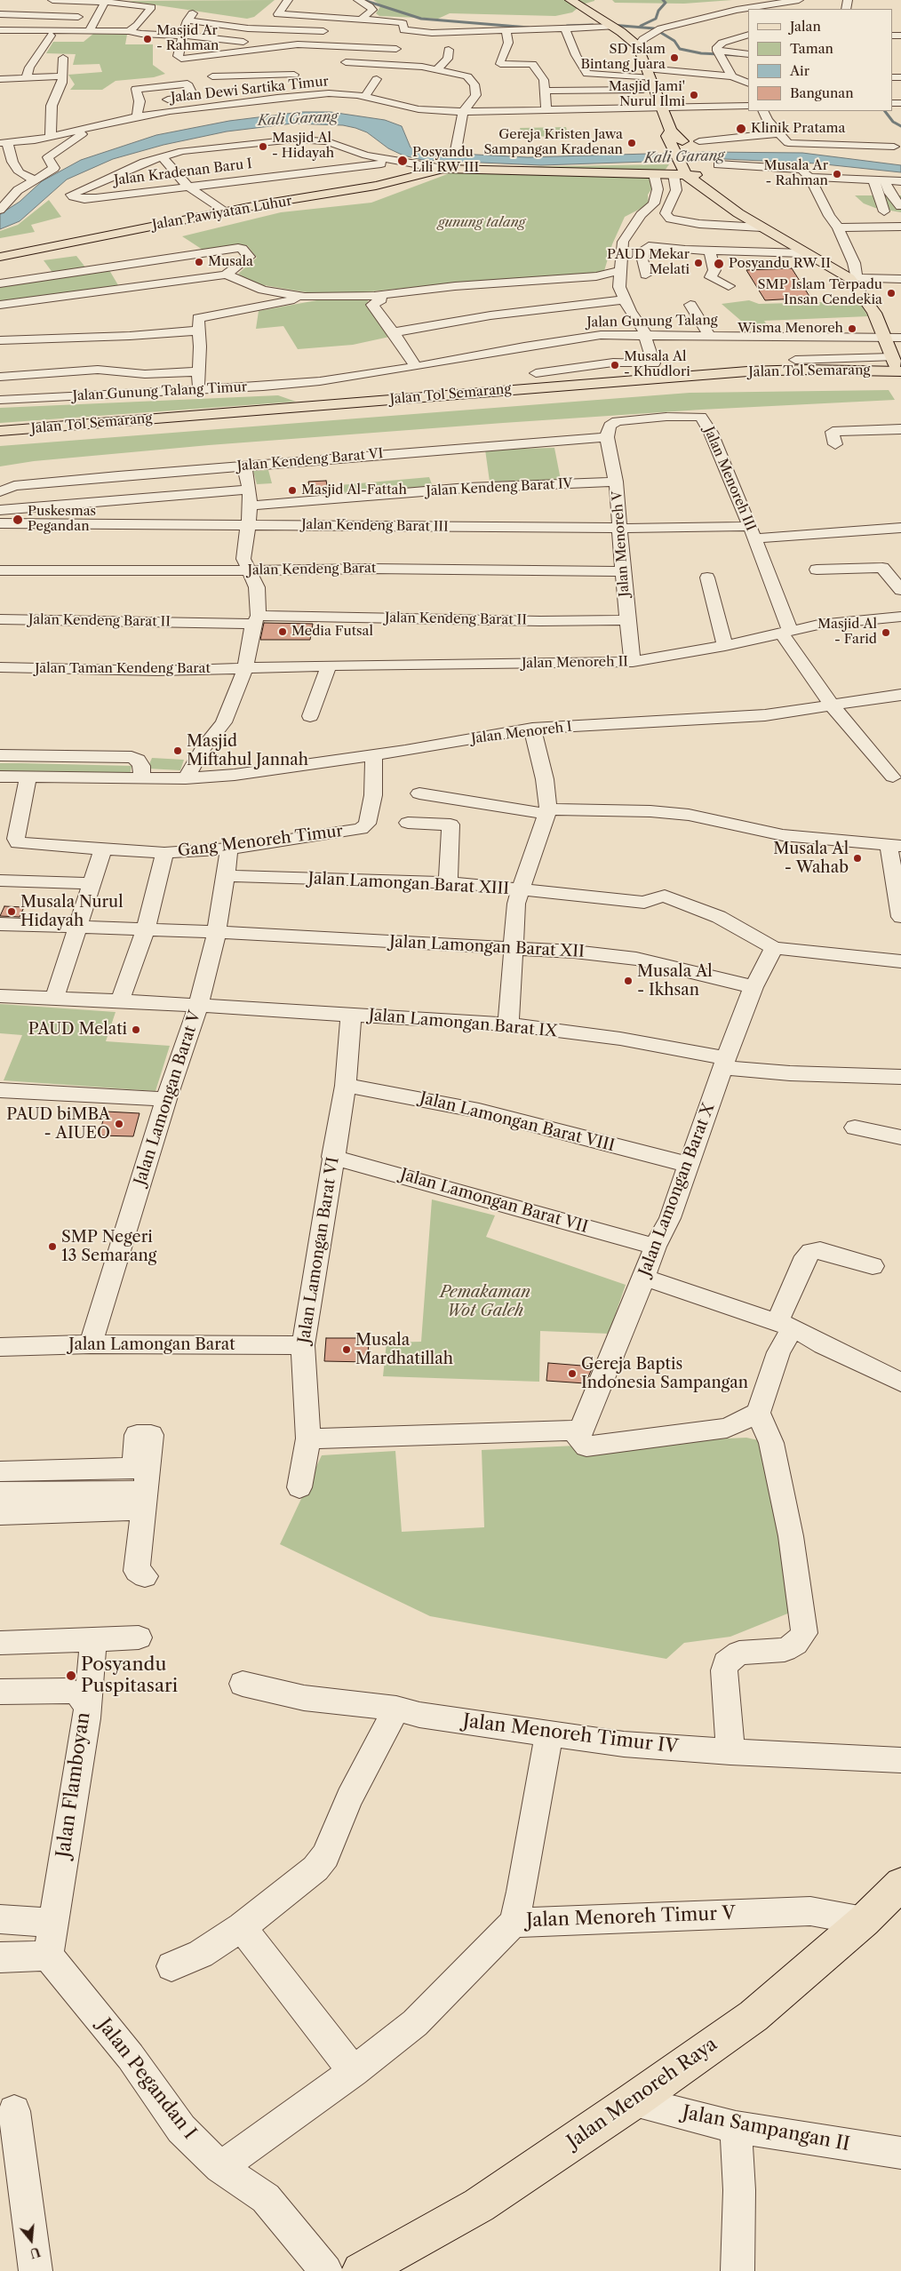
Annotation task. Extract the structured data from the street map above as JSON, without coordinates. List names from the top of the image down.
{
  "streets": {
    "main road": ["Jalan Pawiyatan Luhur", "Jalan Tol Semarang", "Jalan Menoreh Raya"],
    "street": [
      "Jalan Dewi Sartika Timur",
      "Jalan Kradenan Baru I",
      "Jalan Gunung Talang",
      "Jalan Gunung Talang Timur",
      "Jalan Kendeng Barat VI",
      "Jalan Menoreh III",
      "Jalan Kendeng Barat IV",
      "Jalan Kendeng Barat III",
      "Jalan Menoreh V",
      "Jalan Kendeng Barat",
      "Jalan Kendeng Barat II",
      "Jalan Menoreh II",
      "Jalan Taman Kendeng Barat",
      "Jalan Menoreh I",
      "Gang Menoreh Timur",
      "Jalan Lamongan Barat XIII",
      "Jalan Lamongan Barat XII",
      "Jalan Lamongan Barat IX",
      "Jalan Lamongan Barat V",
      "Jalan Lamongan Barat VIII",
      "Jalan Lamongan Barat X",
      "Jalan Lamongan Barat VII",
      "Jalan Lamongan Barat VI",
      "Jalan Lamongan Barat",
      "Jalan Menoreh Timur IV",
      "Jalan Flamboyan",
      "Jalan Menoreh Timur V",
      "Jalan Pegandan I",
      "Jalan Sampangan II"
    ]
  },
  "crossings": [
    ["Jalan Gunung Talang", "Jalan Gunung Talang Timur"],
    ["Jalan Kendeng Barat VI", "Jalan Menoreh III"],
    ["Jalan Kendeng Barat VI", "Jalan Menoreh V"],
    ["Jalan Menoreh III", "Jalan Kendeng Barat III"],
    ["Jalan Menoreh III", "Jalan Menoreh V"],
    ["Jalan Menoreh III", "Jalan Menoreh II"],
    ["Jalan Menoreh III", "Jalan Menoreh I"],
    ["Jalan Kendeng Barat IV", "Jalan Menoreh V"],
    ["Jalan Kendeng Barat III", "Jalan Menoreh V"],
    ["Jalan Menoreh V", "Jalan Kendeng Barat"],
    ["Jalan Menoreh V", "Jalan Kendeng Barat II"],
    ["Jalan Menoreh V", "Jalan Menoreh II"],
    ["Jalan Menoreh II", "Jalan Taman Kendeng Barat"],
    ["Jalan Menoreh I", "Gang Menoreh Timur"],
    ["Gang Menoreh Timur", "Jalan Lamongan Barat V"],
    ["Jalan Lamongan Barat XIII", "Jalan Lamongan Barat V"],
    ["Jalan Lamongan Barat XIII", "Jalan Lamongan Barat X"],
    ["Jalan Lamongan Barat XII", "Jalan Lamongan Barat V"],
    ["Jalan Lamongan Barat XII", "Jalan Lamongan Barat X"],
    ["Jalan Lamongan Barat IX", "Jalan Lamongan Barat V"],
    ["Jalan Lamongan Barat IX", "Jalan Lamongan Barat X"],
    ["Jalan Lamongan Barat IX", "Jalan Lamongan Barat VI"],
    ["Jalan Lamongan Barat V", "Jalan Lamongan Barat"],
    ["Jalan Lamongan Barat VIII", "Jalan Lamongan Barat X"],
    ["Jalan Lamongan Barat VIII", "Jalan Lamongan Barat VI"],
    ["Jalan Lamongan Barat X", "Jalan Lamongan Barat VII"],
    ["Jalan Lamongan Barat VII", "Jalan Lamongan Barat VI"],
    ["Jalan Lamongan Barat VI", "Jalan Lamongan Barat"],
    ["Jalan Flamboyan", "Jalan Pegandan I"],
    ["Jalan Menoreh Timur V", "Jalan Pegandan I"],
    ["Jalan Menoreh Timur V", "Jalan Menoreh Raya"],
    ["Jalan Menoreh Raya", "Jalan Sampangan II"]
  ],
  "water": ["Kali Garang"],
  "parks": ["gunung talang", "Pemakaman Wot Galeh"],
  "places": [
    "Masjid Ar - Rahman",
    "SD Islam Bintang Juara",
    "Masjid Jami' Nurul Ilmi",
    "Klinik Pratama",
    "Gereja Kristen Jawa Sampangan Kradenan",
    "Masjid Al - Hidayah",
    "Posyandu Lili RW III",
    "Musala Ar - Rahman",
    "Musala",
    "PAUD Mekar Melati",
    "Posyandu RW II",
    "SMP Islam Terpadu Insan Cendekia",
    "Wisma Menoreh",
    "Musala Al - Khudlori",
    "Masjid Al-Fattah",
    "Puskesmas Pegandan",
    "Media Futsal",
    "Masjid Al - Farid",
    "Masjid Miftahul Jannah",
    "Musala Al - Wahab",
    "Musala Nurul Hidayah",
    "Musala Al - Ikhsan",
    "PAUD Melati",
    "PAUD biMBA - AIUEO",
    "SMP Negeri 13 Semarang",
    "Musala Mardhatillah",
    "Gereja Baptis Indonesia Sampangan",
    "Posyandu Puspitasari"
  ],
  "legend": [
    "Jalan",
    "Taman",
    "Air",
    "Bangunan"
  ],
  "north": "bottom"
}
